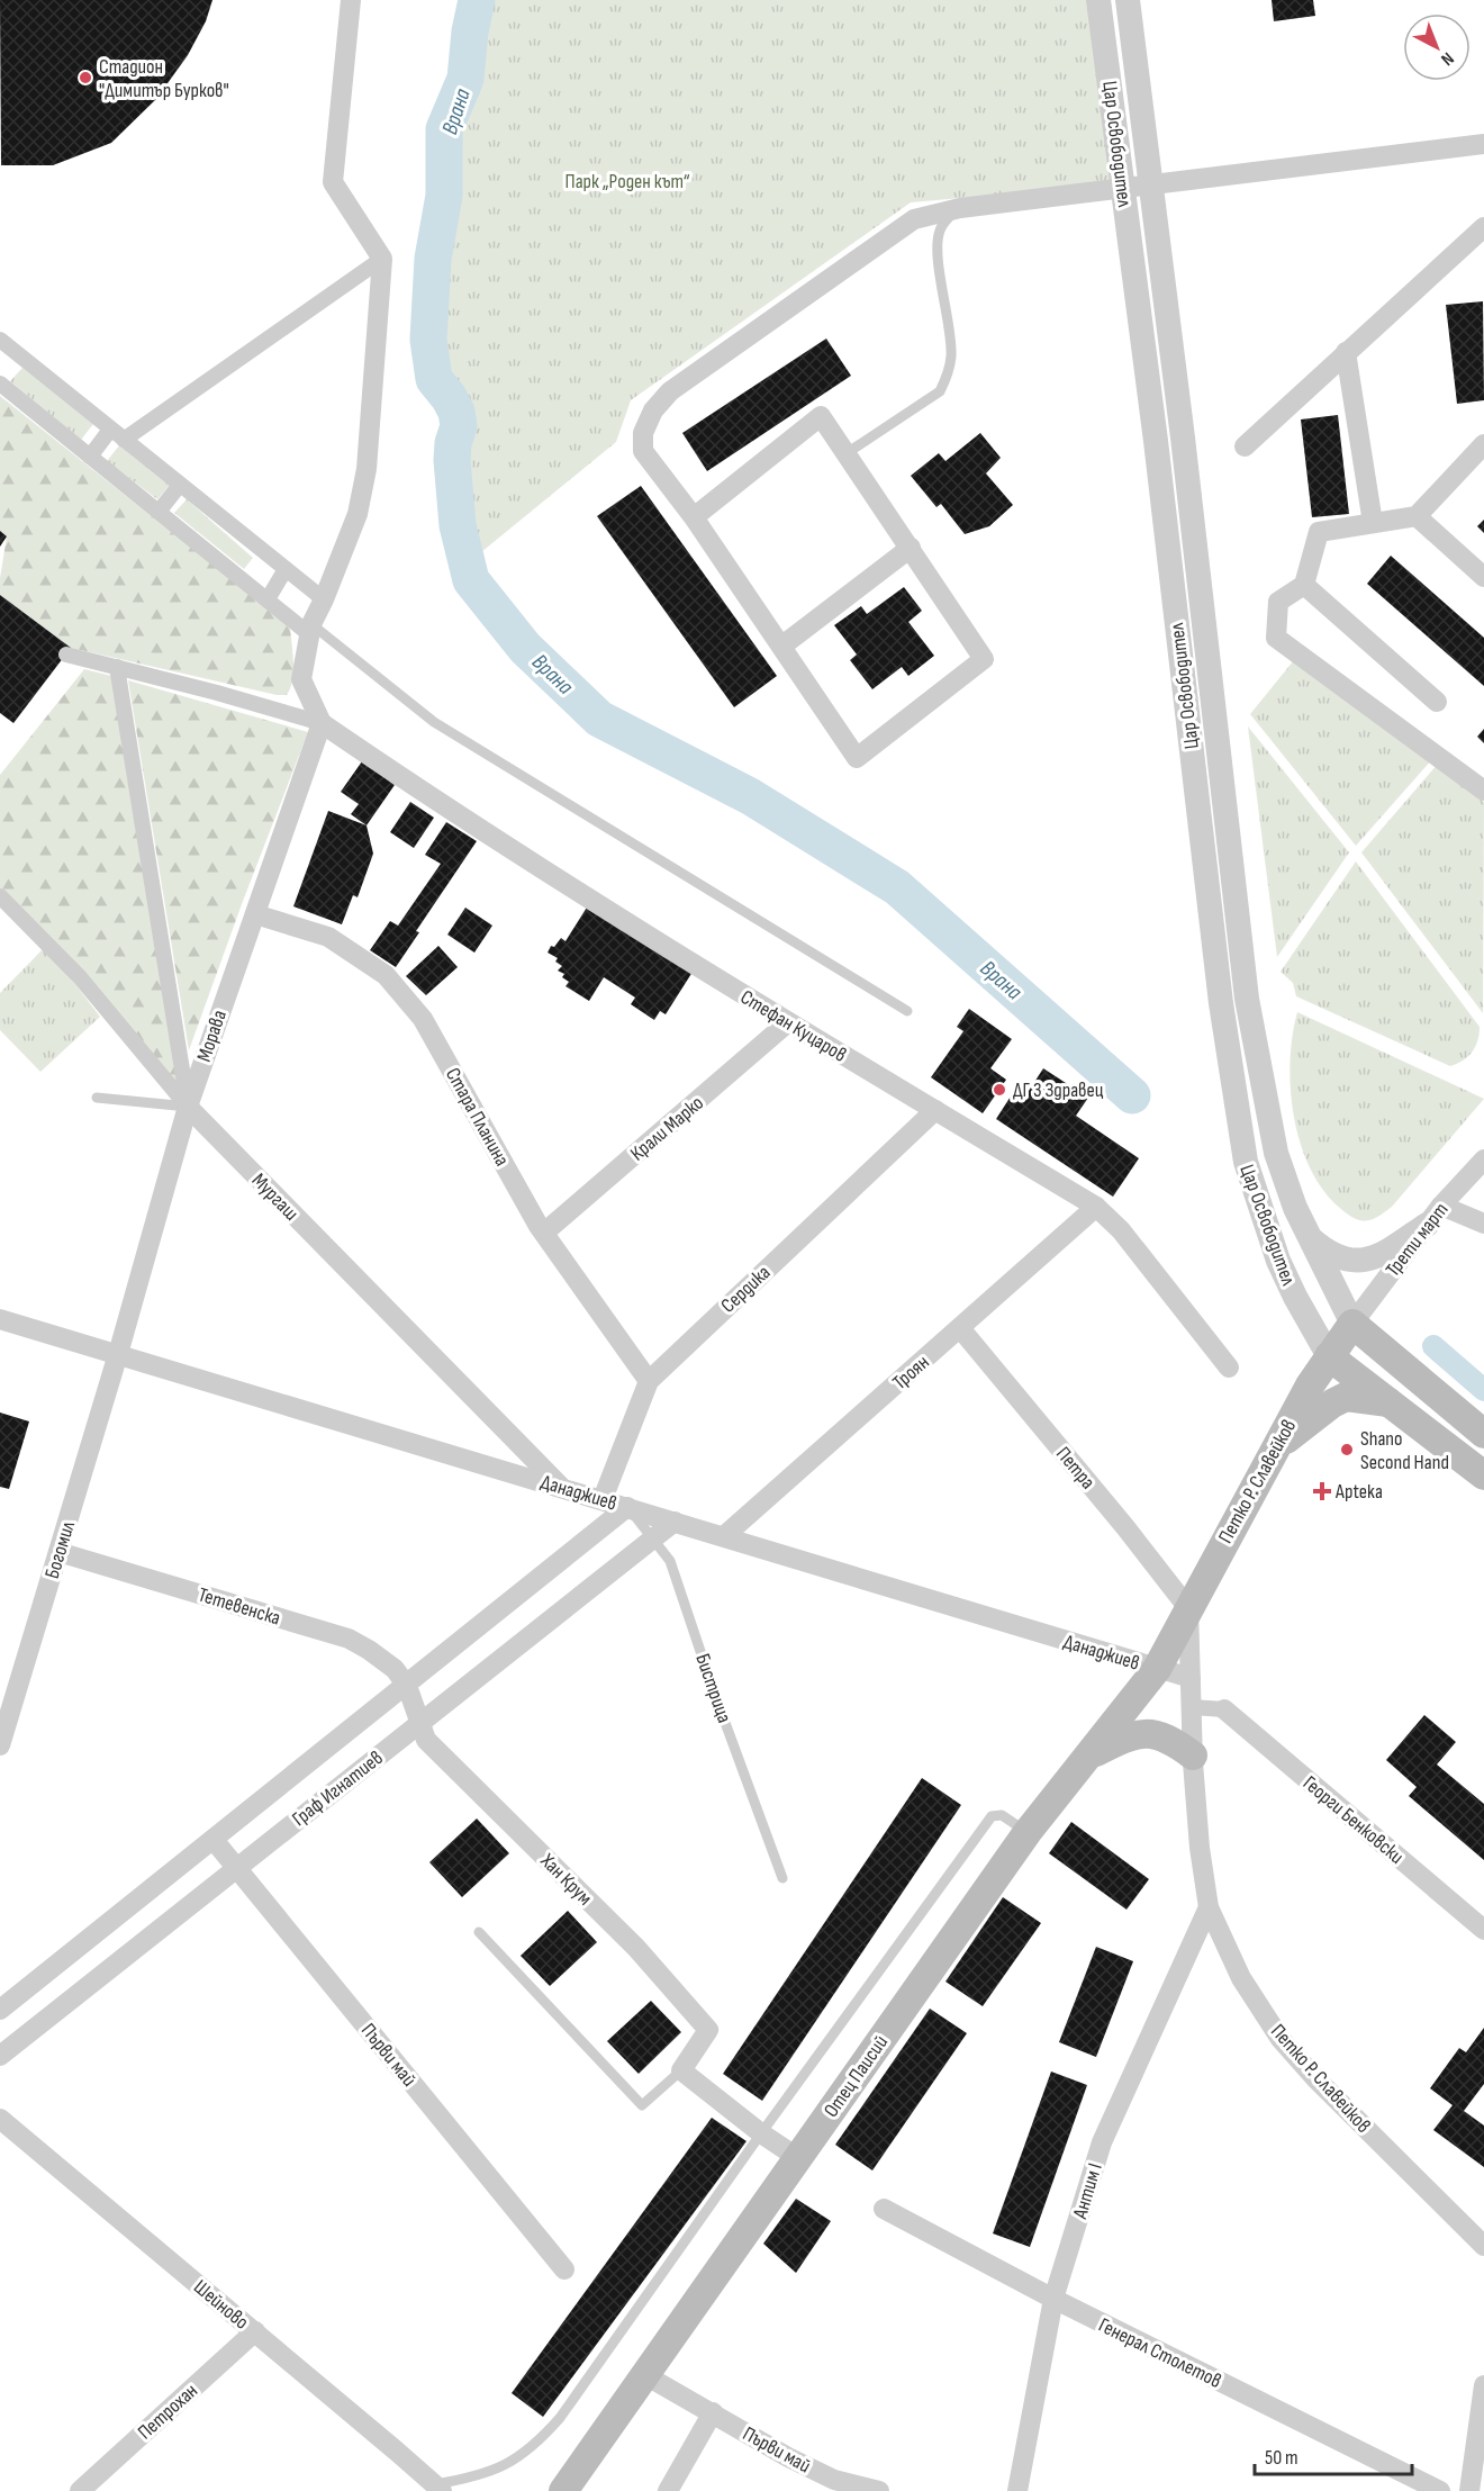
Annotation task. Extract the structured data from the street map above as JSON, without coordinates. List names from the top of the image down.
{
  "streets": {
    "main road": ["Петко Р. Славейков", "Отец Паисий"],
    "street": [
      "Цар Освободител",
      "Стефан Куцаров",
      "Морава",
      "Стара Планина",
      "Крали Марко",
      "Мургаш",
      "Трети март",
      "Сердика",
      "Троян",
      "Петра",
      "Данаджиев",
      "Богомил",
      "Тетевенска",
      "Граф Игнатиев",
      "Георги Бенковски",
      "Хан Крум",
      "Първи май",
      "Антим I",
      "Шейново",
      "Генерал Столетов",
      "Петрохан"
    ],
    "lane": ["Бистрица"]
  },
  "crossings": [
    ["Цар Освободител", "Трети март"],
    ["Цар Освободител", "Петко Р. Славейков"],
    ["Стефан Куцаров", "Морава"],
    ["Стефан Куцаров", "Крали Марко"],
    ["Стефан Куцаров", "Сердика"],
    ["Стефан Куцаров", "Троян"],
    ["Морава", "Стара Планина"],
    ["Морава", "Мургаш"],
    ["Морава", "Данаджиев"],
    ["Морава", "Богомил"],
    ["Стара Планина", "Крали Марко"],
    ["Стара Планина", "Сердика"],
    ["Мургаш", "Данаджиев"],
    ["Трети март", "Петко Р. Славейков"],
    ["Сердика", "Данаджиев"],
    ["Троян", "Петра"],
    ["Троян", "Данаджиев"],
    ["Петра", "Петко Р. Славейков"],
    ["Петко Р. Славейков", "Данаджиев"],
    ["Петко Р. Славейков", "Отец Паисий"],
    ["Петко Р. Славейков", "Антим I"],
    ["Данаджиев", "Богомил"],
    ["Данаджиев", "Бистрица"],
    ["Данаджиев", "Граф Игнатиев"],
    ["Данаджиев", "Отец Паисий"],
    ["Богомил", "Тетевенска"],
    ["Тетевенска", "Граф Игнатиев"],
    ["Тетевенска", "Хан Крум"],
    ["Бистрица", "Граф Игнатиев"],
    ["Граф Игнатиев", "Хан Крум"],
    ["Граф Игнатиев", "Първи май"],
    ["Първи май", "Отец Паисий"],
    ["Антим I", "Генерал Столетов"],
    ["Шейново", "Петрохан"]
  ],
  "water": ["Врана"],
  "parks": ["Парк „Роден кът“"],
  "places": {
    "other": ["Стадион \"Димитър Бурков\"", "ДГ 3 Здравец", "Shano Second Hand"],
    "health": ["Apteka"]
  },
  "scale_bar": "50 m",
  "north": "bottom right"
}
